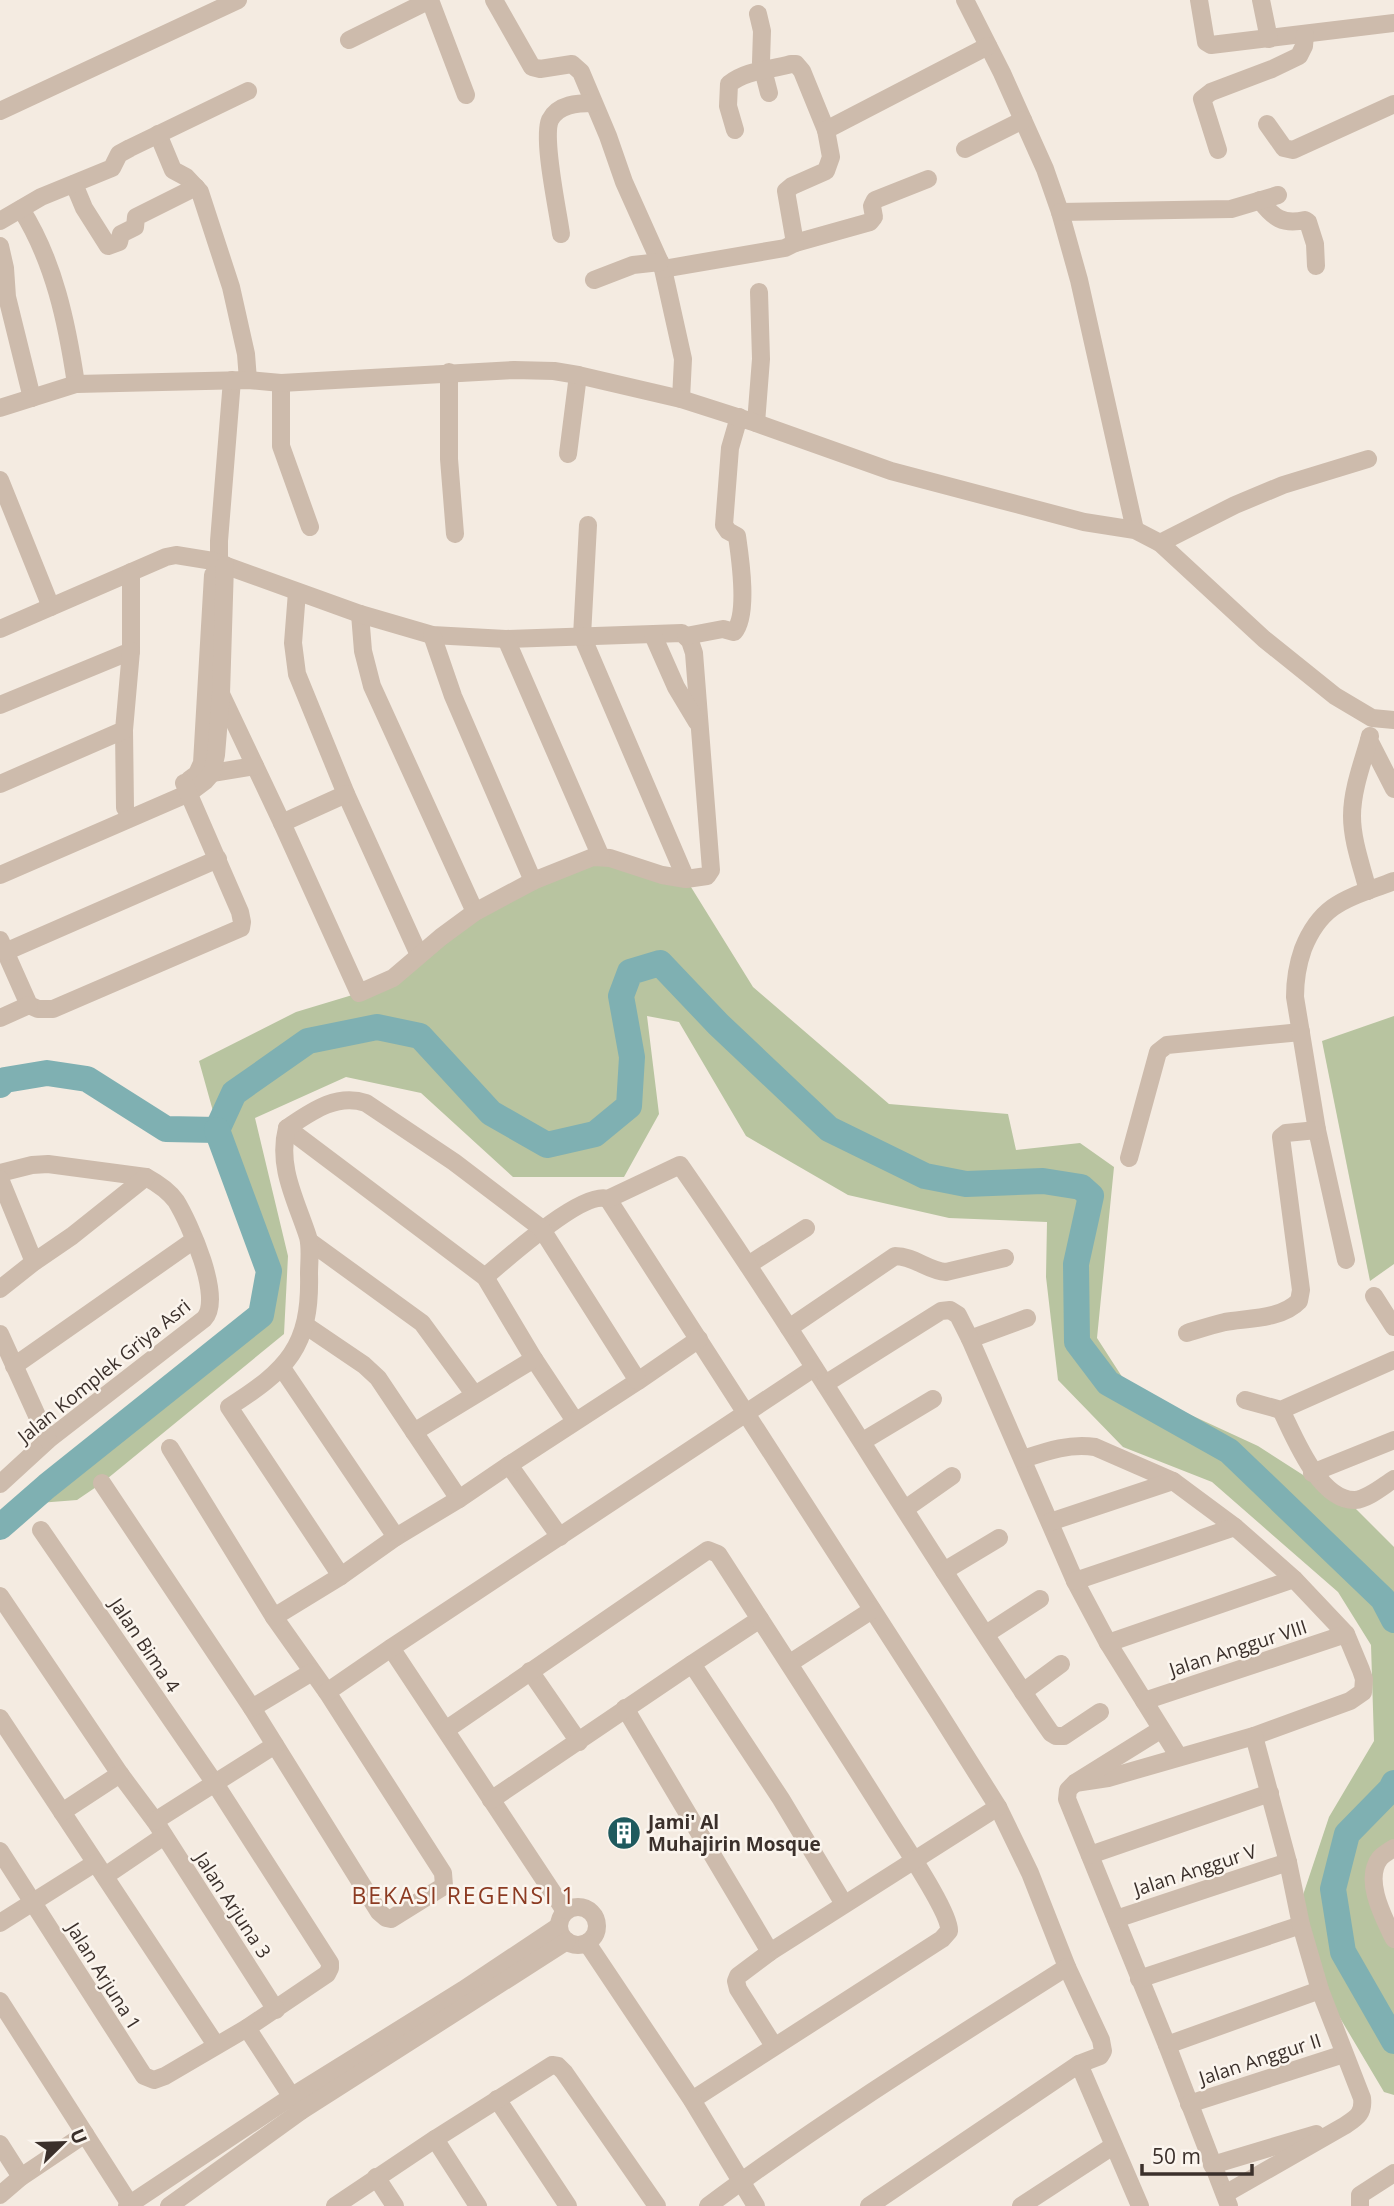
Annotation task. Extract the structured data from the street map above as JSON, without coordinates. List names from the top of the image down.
{
  "streets": {
    "street": [
      "Jalan Komplek Griya Asri",
      "Jalan Bima 4",
      "Jalan Anggur VIII",
      "Jalan Anggur V",
      "Jalan Arjuna 3",
      "Jalan Arjuna 1",
      "Jalan Anggur II"
    ]
  },
  "crossings": [
    ["Jalan Bima 4", "Jalan Arjuna 3"],
    ["Jalan Bima 4", "Jalan Arjuna 1"]
  ],
  "districts": ["BEKASI REGENSI 1"],
  "places": {
    "building": ["Jami' Al Muhajirin Mosque"]
  },
  "scale_bar": "50 m",
  "north": "top right"
}
